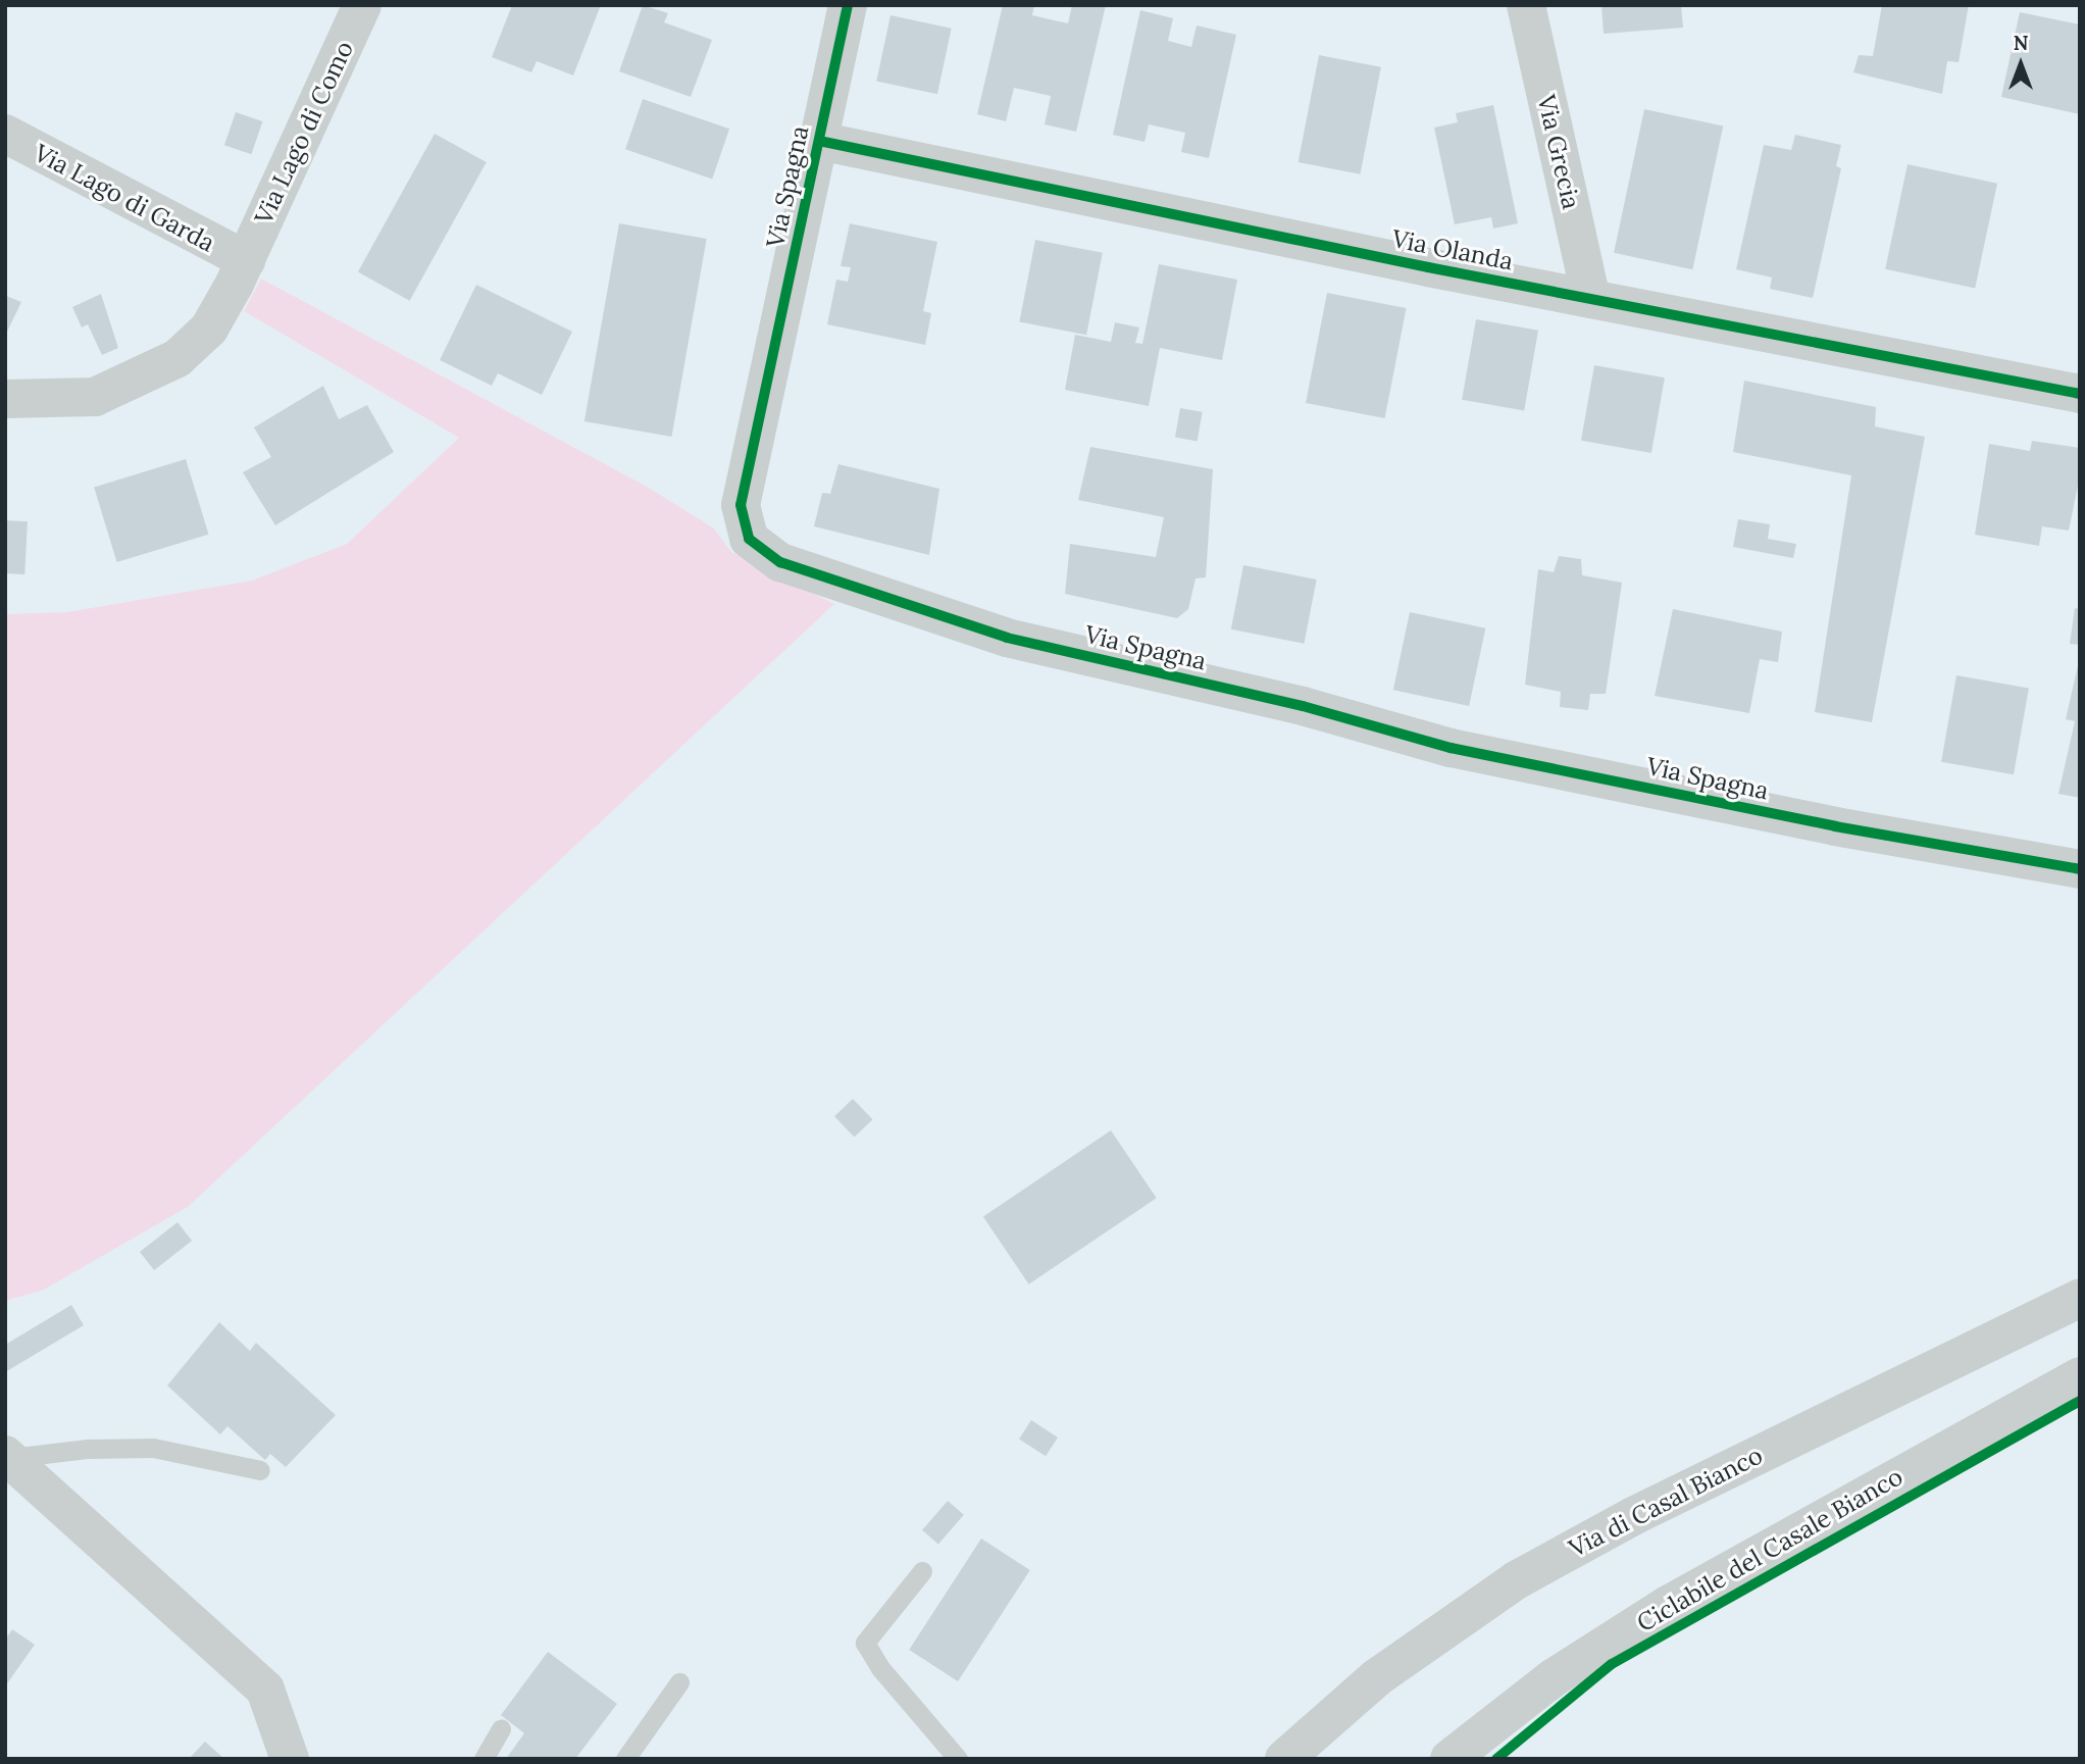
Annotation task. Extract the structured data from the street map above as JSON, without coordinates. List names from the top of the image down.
{
  "streets": {
    "street": [
      "Via Lago di Como",
      "Via Grecia",
      "Via Spagna",
      "Via Lago di Garda",
      "Via Olanda",
      "Via di Casal Bianco"
    ],
    "cycle path": ["Ciclabile del Casale Bianco"]
  },
  "crossings": [
    ["Via Lago di Como", "Via Lago di Garda"],
    ["Via Grecia", "Via Olanda"],
    ["Via Spagna", "Via Olanda"]
  ],
  "north": "top"
}
